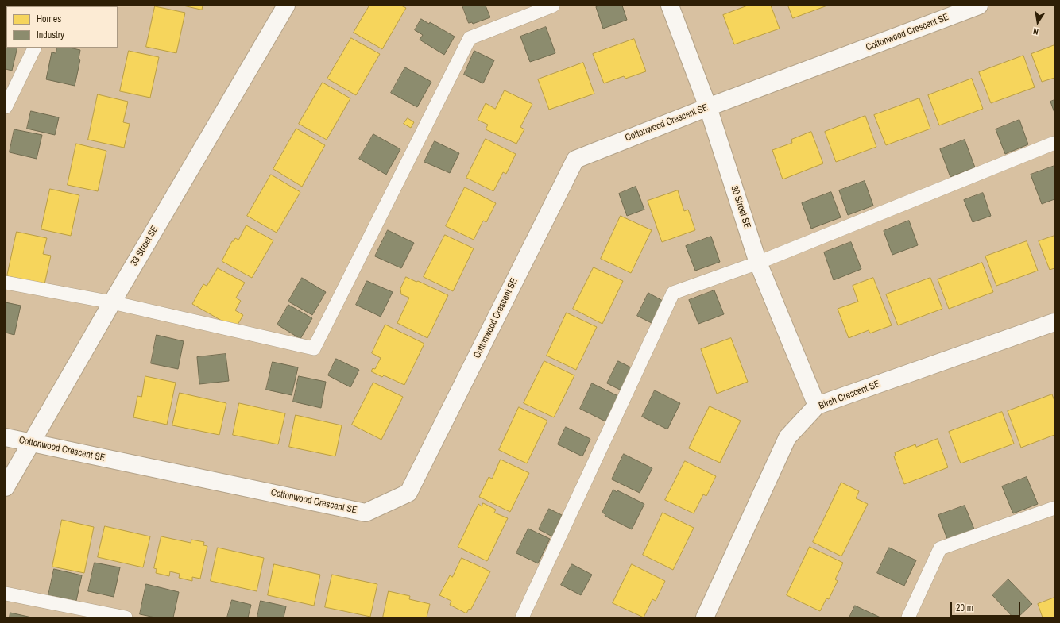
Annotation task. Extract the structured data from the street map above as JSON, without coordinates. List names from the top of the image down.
{
  "streets": {
    "street": [
      "Cottonwood Crescent SE",
      "30 Street SE",
      "33 Street SE",
      "Birch Crescent SE"
    ]
  },
  "crossings": [
    ["Cottonwood Crescent SE", "30 Street SE"],
    ["Cottonwood Crescent SE", "33 Street SE"],
    ["30 Street SE", "Birch Crescent SE"]
  ],
  "legend": ["Homes", "Industry"],
  "scale_bar": "20 m",
  "north": "bottom"
}
